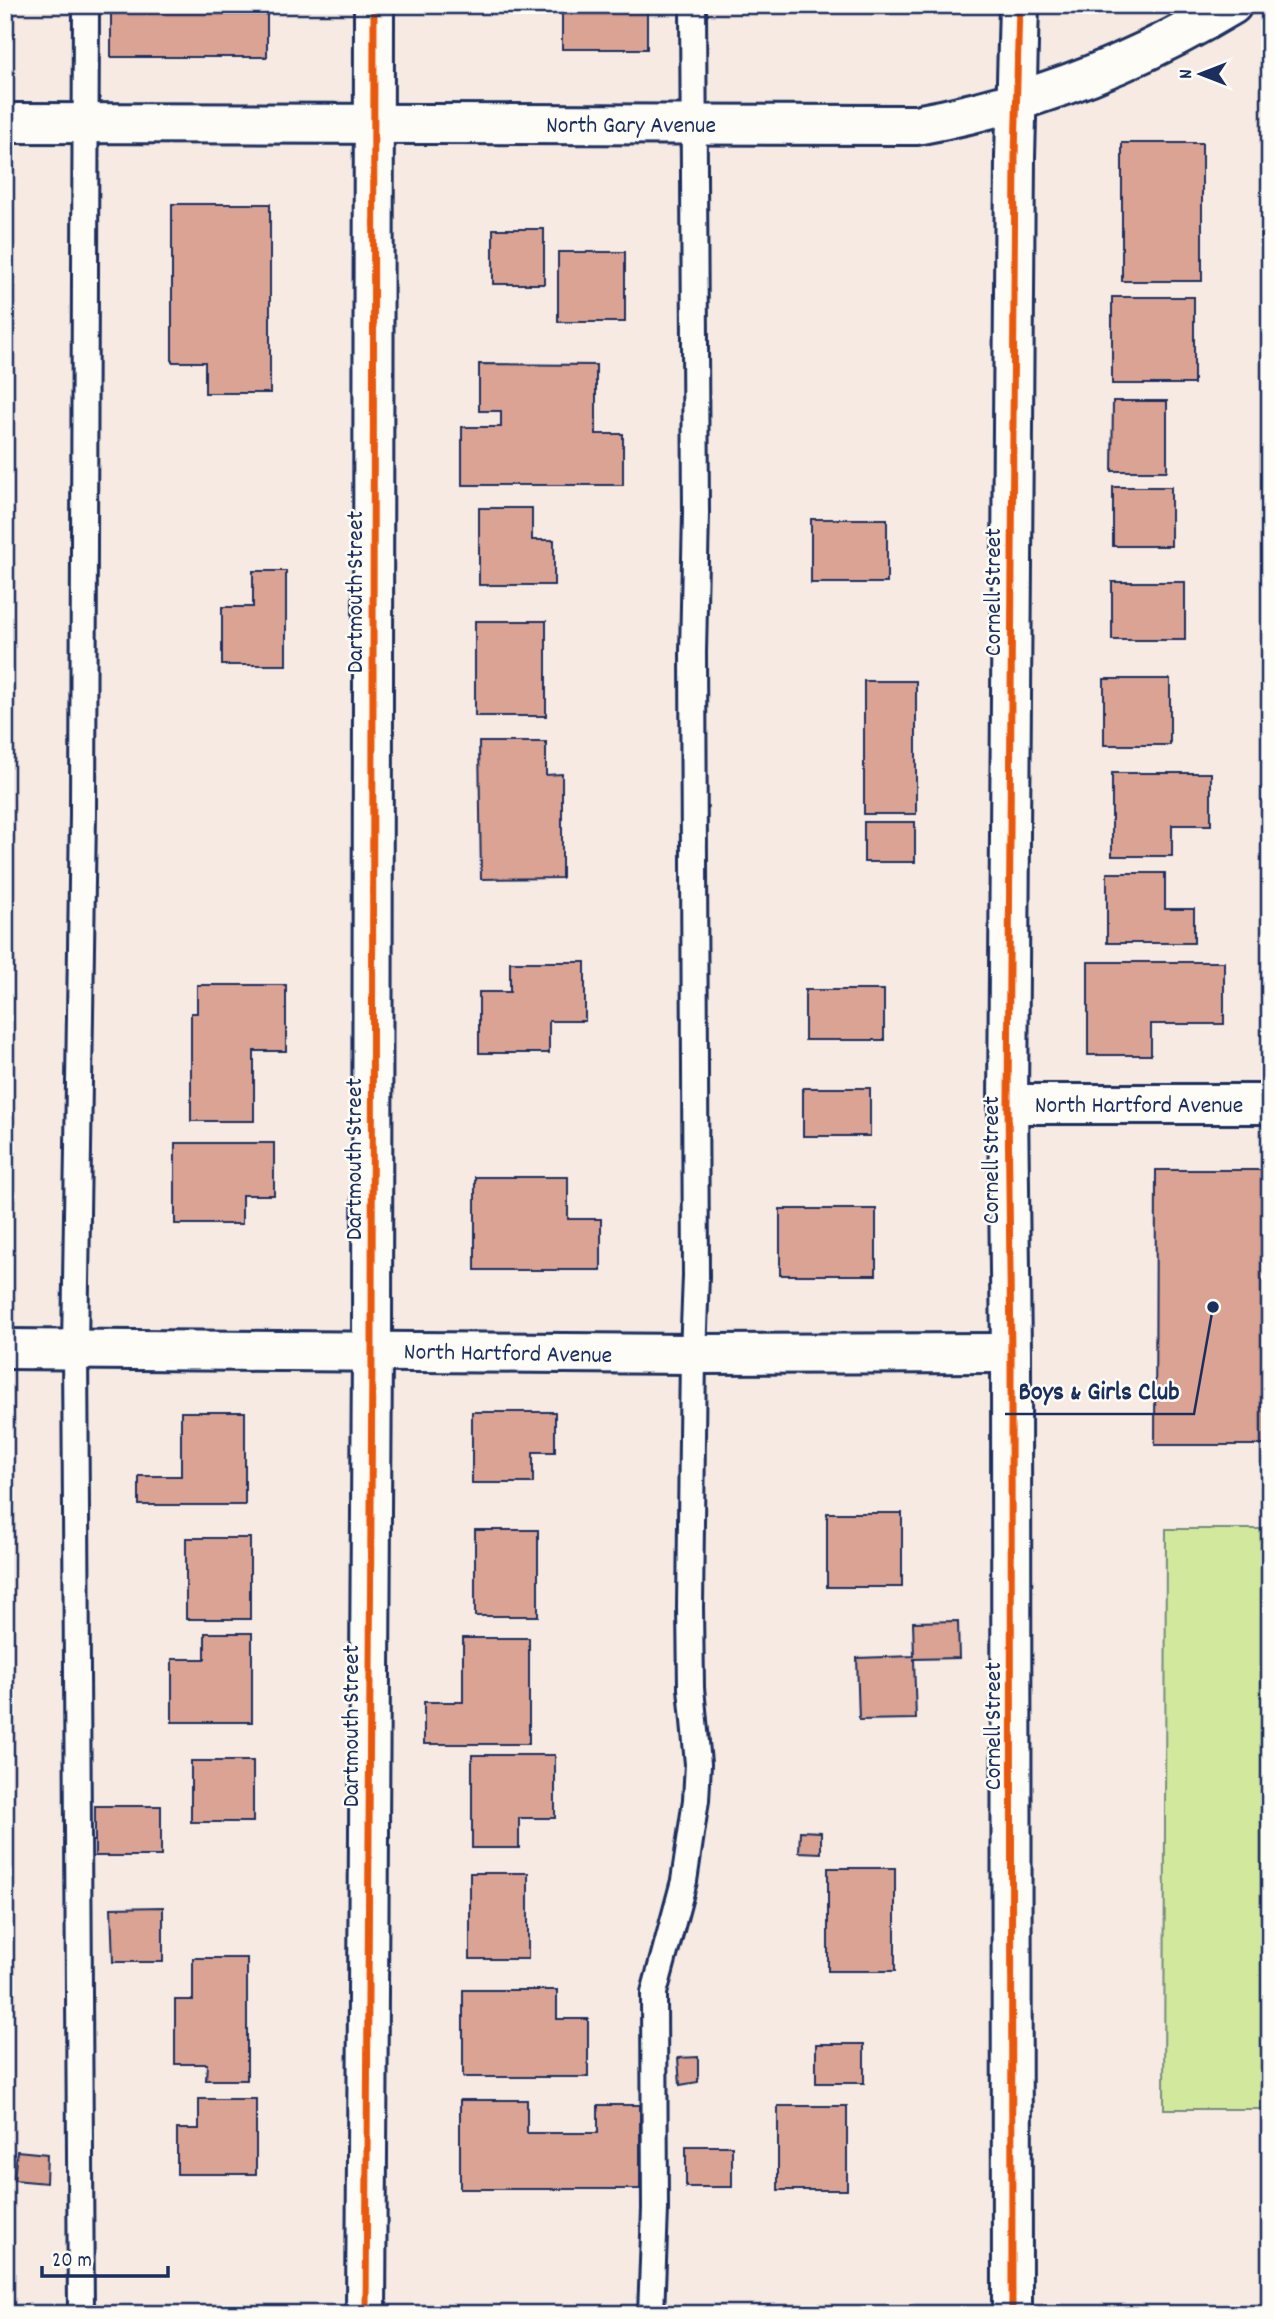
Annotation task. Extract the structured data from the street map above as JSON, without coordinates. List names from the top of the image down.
{
  "streets": {
    "street": [
      "North Gary Avenue",
      "Dartmouth Street",
      "Cornell Street",
      "North Hartford Avenue"
    ]
  },
  "crossings": [
    ["North Gary Avenue", "Dartmouth Street"],
    ["North Gary Avenue", "Cornell Street"],
    ["Dartmouth Street", "North Hartford Avenue"],
    ["Cornell Street", "North Hartford Avenue"]
  ],
  "places": ["Boys & Girls Club"],
  "scale_bar": "20 m",
  "north": "left"
}
